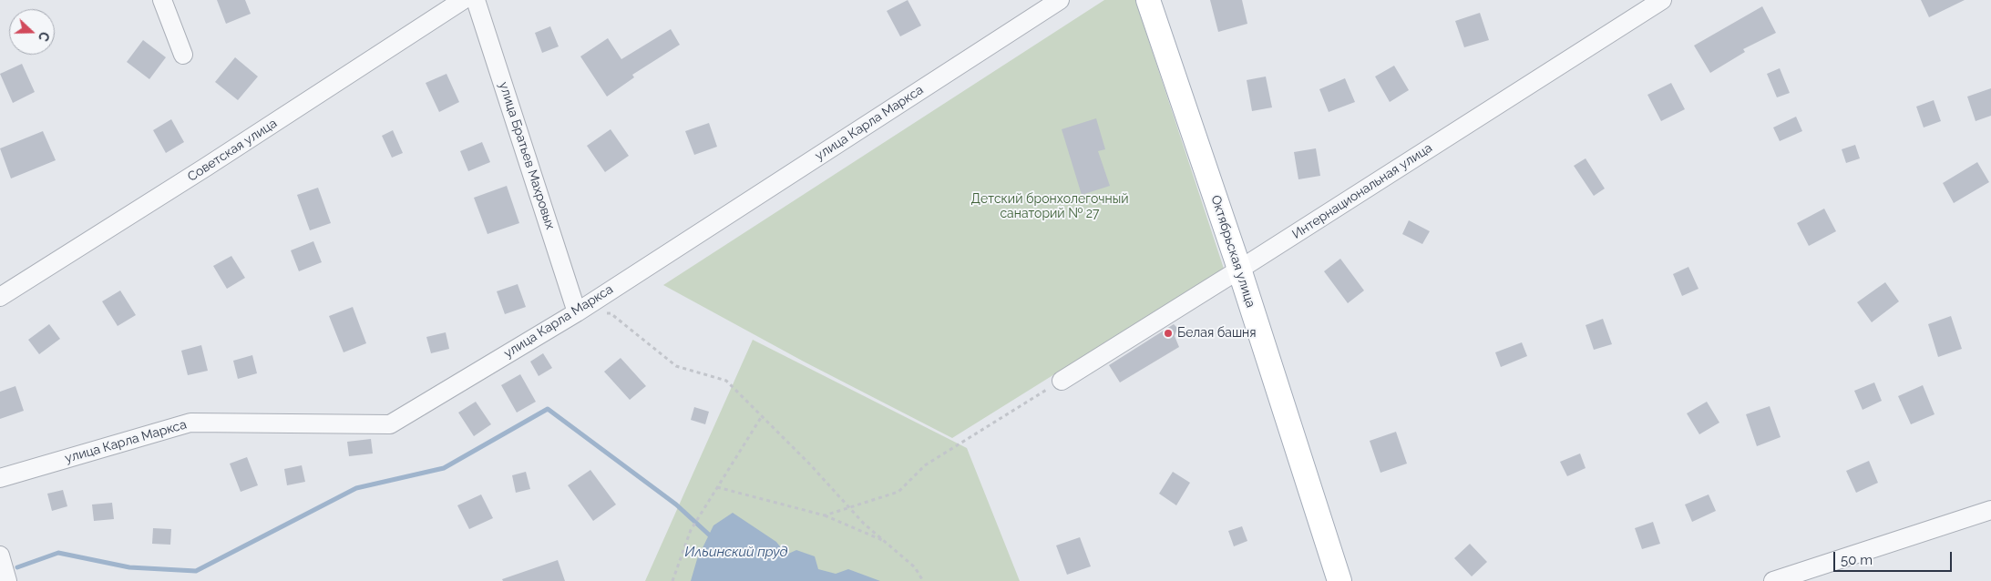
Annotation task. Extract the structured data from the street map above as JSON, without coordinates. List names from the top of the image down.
{
  "streets": {
    "main road": ["Октябрьская улица"],
    "street": [
      "улица Карла Маркса",
      "Советская улица",
      "улица Братьев Махровых",
      "Интернациональная улица"
    ]
  },
  "crossings": [
    ["улица Карла Маркса", "улица Братьев Махровых"],
    ["Интернациональная улица", "Октябрьская улица"]
  ],
  "water": ["Ильинский пруд"],
  "parks": ["Детский бронхолегочный санаторий № 27"],
  "places": ["Белая башня"],
  "scale_bar": "50 m",
  "north": "right"
}
